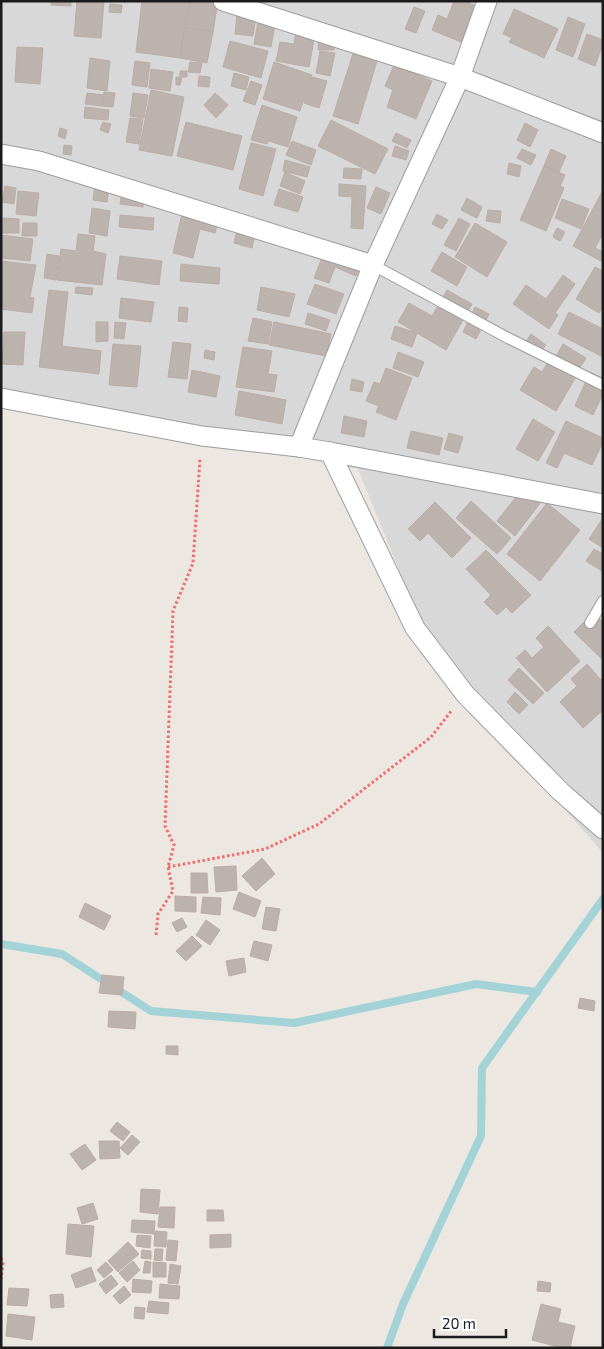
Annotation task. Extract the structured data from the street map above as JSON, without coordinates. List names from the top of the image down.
{
  "scale_bar": "20 m"
}
